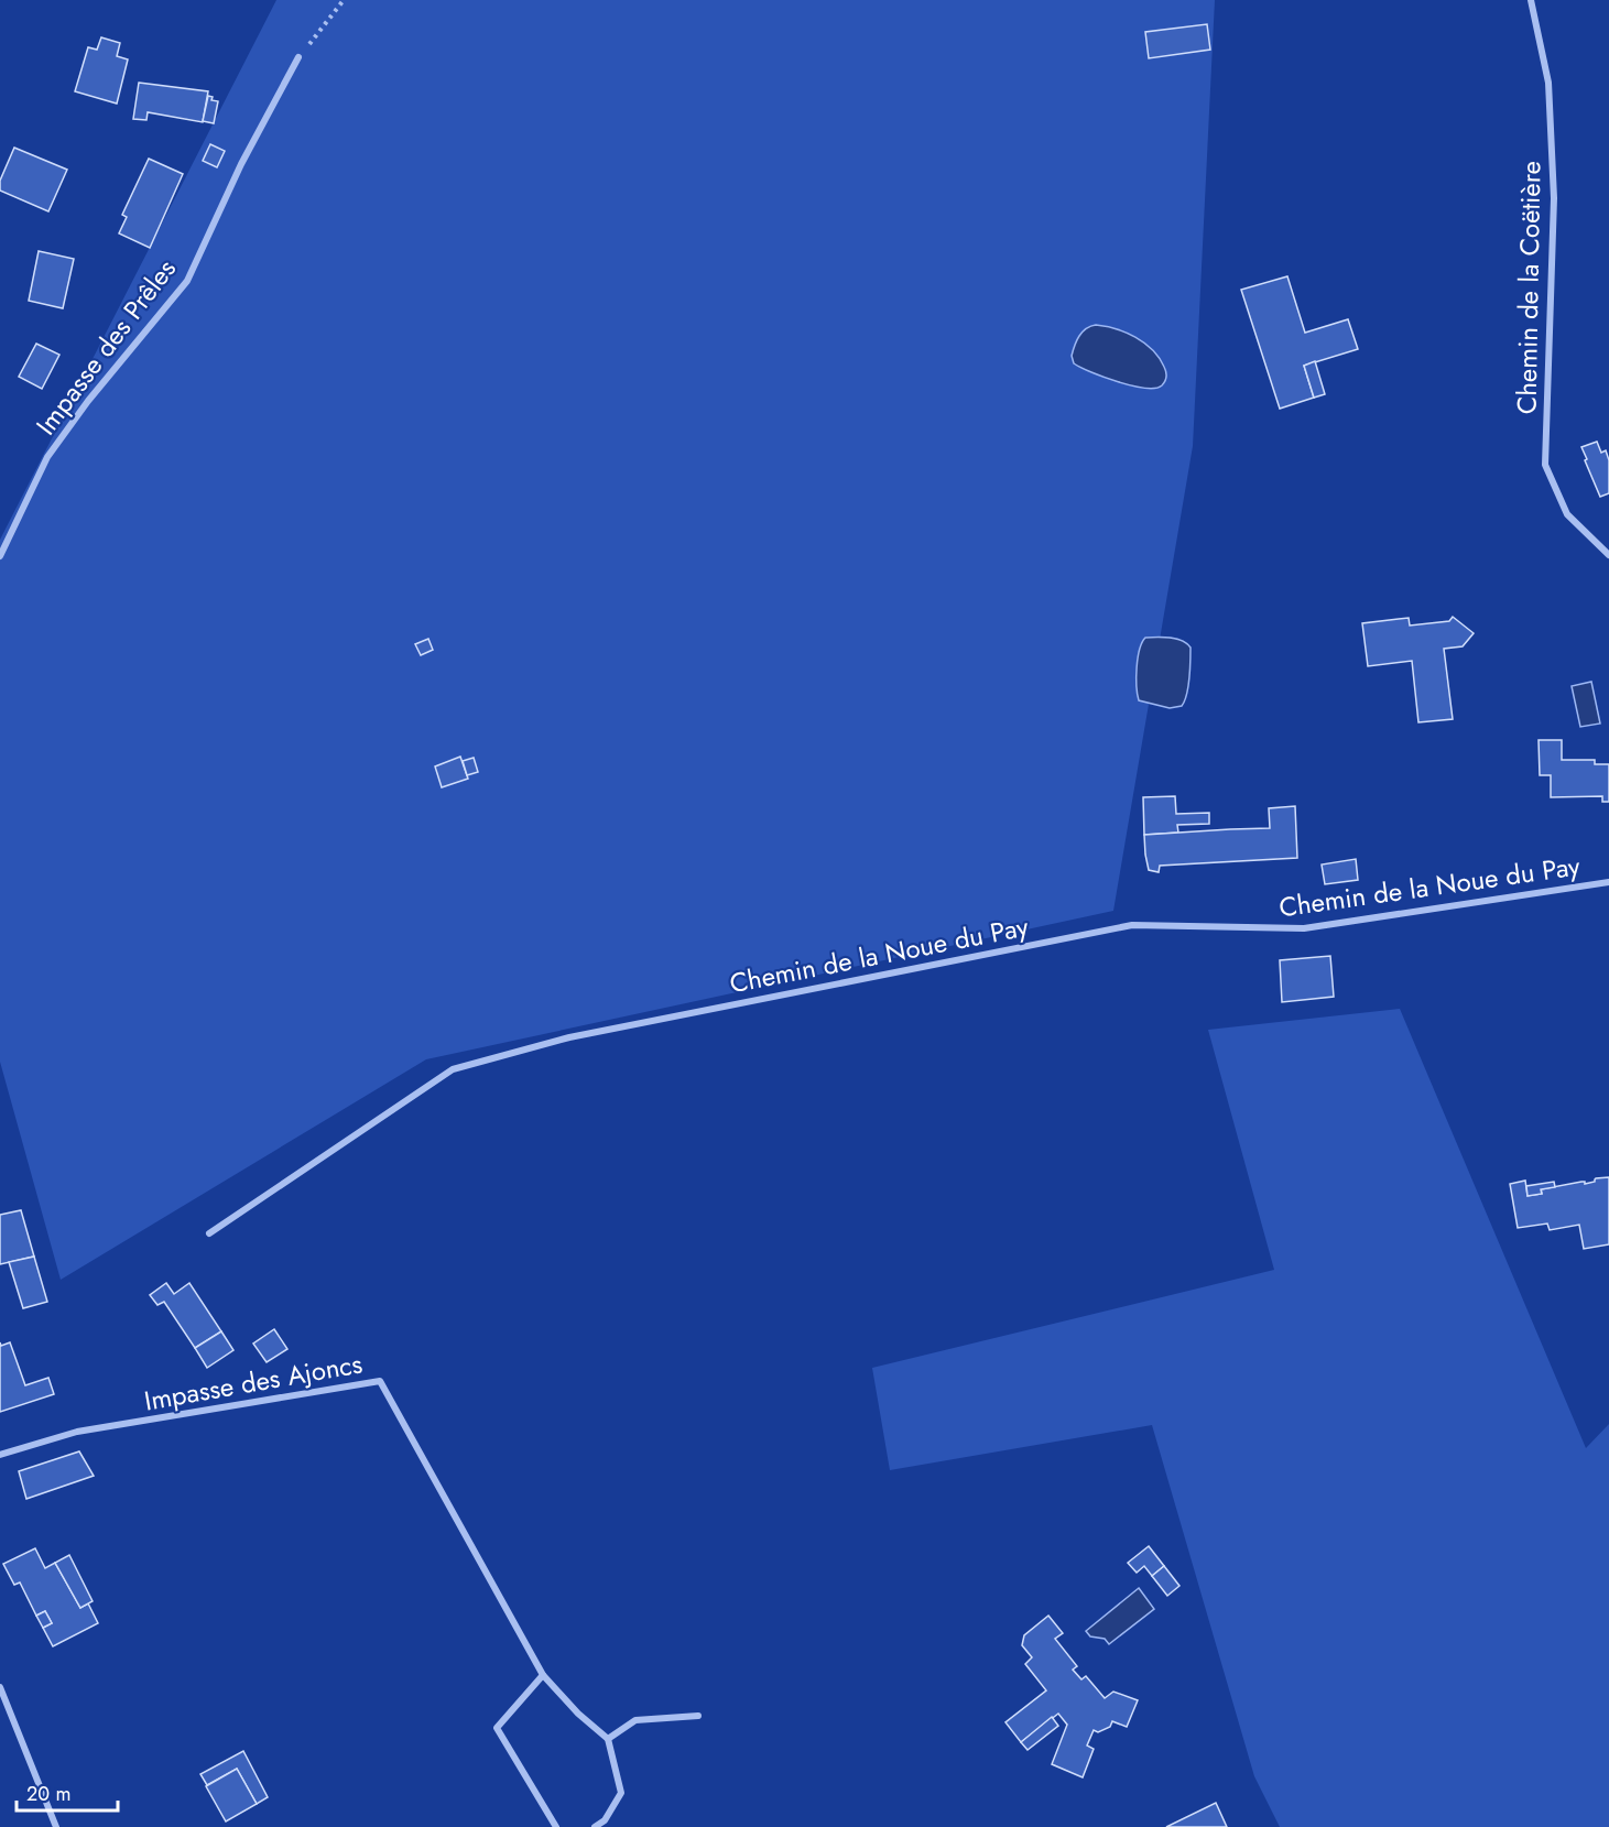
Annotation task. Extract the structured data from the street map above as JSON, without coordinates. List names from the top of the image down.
{
  "streets": {
    "street": [
      "Chemin de la Coëtière",
      "Impasse des Prêles",
      "Chemin de la Noue du Pay",
      "Impasse des Ajoncs"
    ]
  },
  "scale_bar": "20 m"
}
